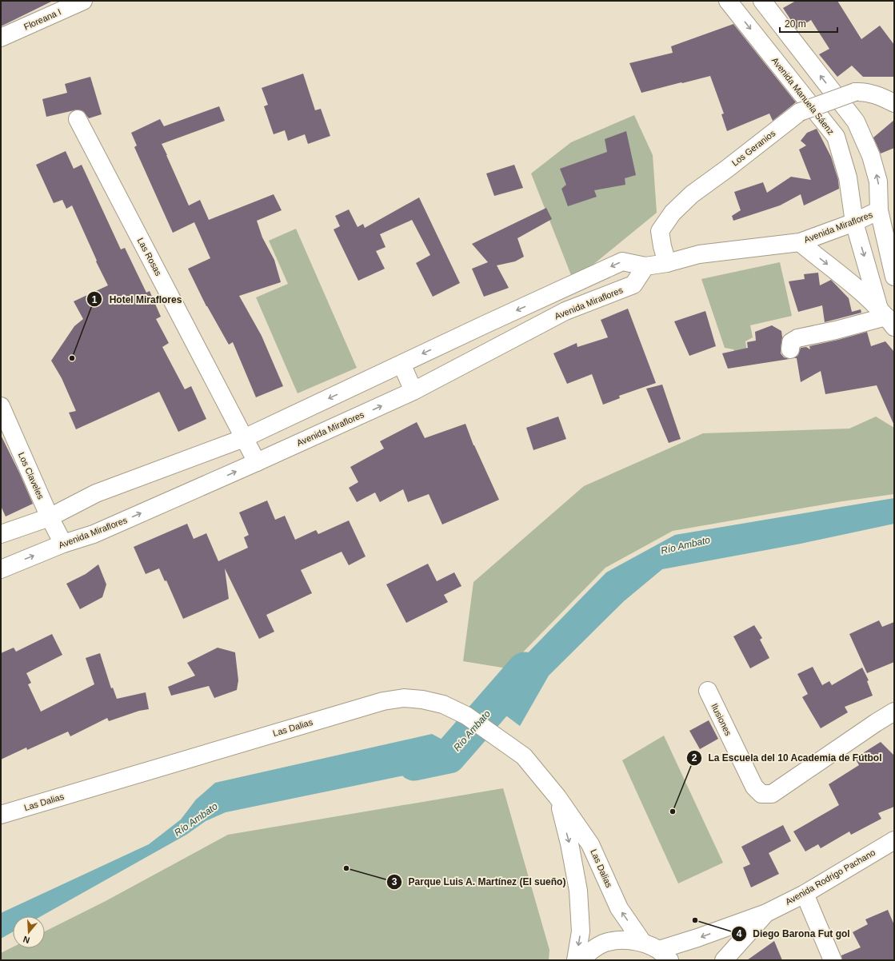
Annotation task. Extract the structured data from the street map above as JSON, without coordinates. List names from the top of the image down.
{
  "streets": {
    "main road": [
      "Floreana I",
      "Avenida Manuela Sáenz",
      "Los Geranios",
      "Avenida Miraflores",
      "Las Rosas",
      "Los Claveles",
      "Ilusiones",
      "Las Dalias",
      "Avenida Rodrigo Pachano"
    ]
  },
  "crossings": [
    ["Avenida Manuela Sáenz", "Avenida Miraflores"],
    ["Los Geranios", "Avenida Miraflores"],
    ["Avenida Miraflores", "Las Rosas"],
    ["Avenida Miraflores", "Los Claveles"]
  ],
  "water": ["Río Ambato"],
  "places": [
    "Hotel Miraflores",
    "La Escuela del 10 Academia de Fútbol",
    "Parque Luis A. Martínez (El sueño)",
    "Diego Barona Fut gol"
  ],
  "scale_bar": "20 m",
  "north": "bottom"
}
